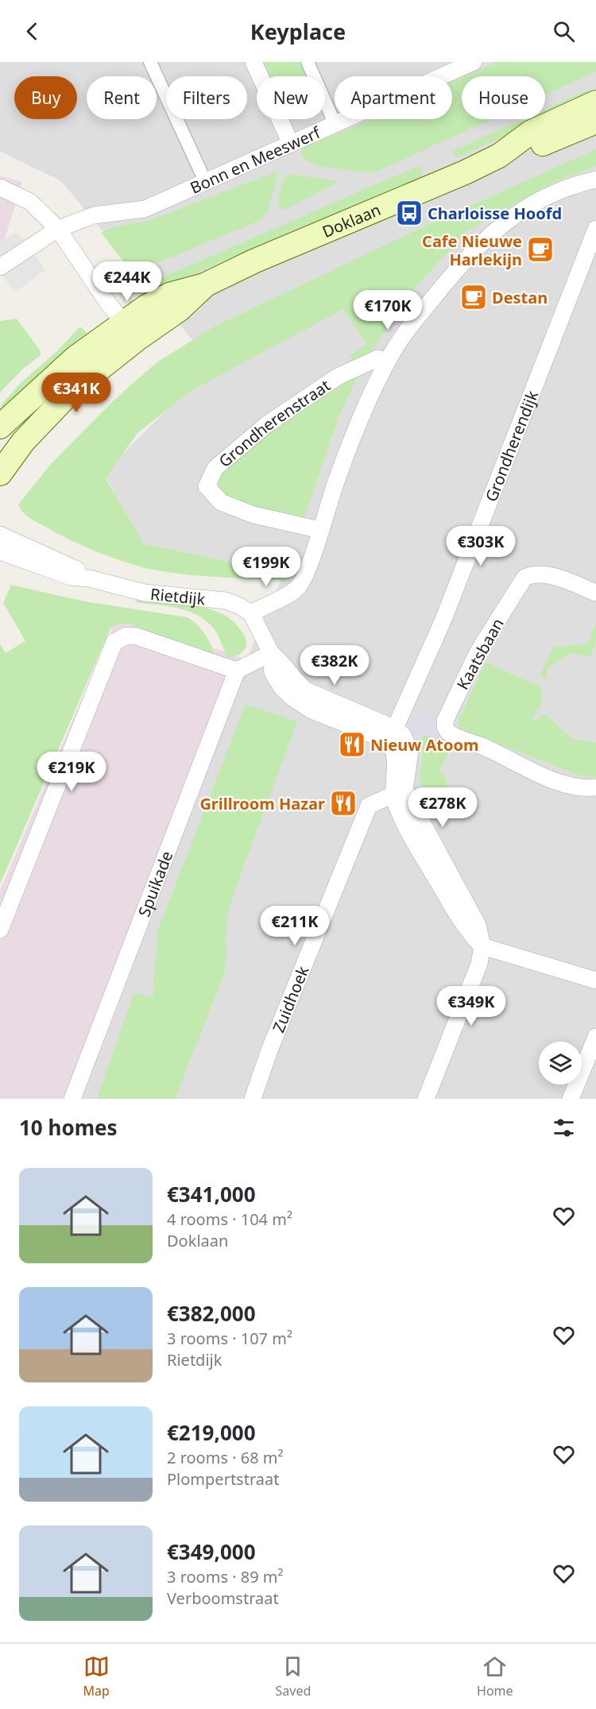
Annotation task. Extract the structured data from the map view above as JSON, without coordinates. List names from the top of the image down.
{
  "streets": {
    "main road": ["Doklaan"],
    "street": [
      "Bonn en Meeswerf",
      "Grondherenstraat",
      "Grondherendijk",
      "Rietdijk",
      "Kaatsbaan",
      "Spuikade",
      "Zuidhoek"
    ]
  },
  "places": {
    "bus stop": ["Charloisse Hoofd"],
    "cafe": ["Cafe Nieuwe Harlekijn", "Destan"],
    "restaurant": ["Nieuw Atoom", "Grillroom Hazar"]
  },
  "page": {
    "header": "Keyplace",
    "chip": [
      "Buy",
      "Rent",
      "Filters",
      "New",
      "Apartment",
      "House"
    ],
    "price": [
      "€244K",
      "€170K",
      "€341K",
      "€303K",
      "€199K",
      "€382K",
      "€219K",
      "€278K",
      "€211K",
      "€349K"
    ],
    "heading": "10 homes",
    "list": [
      {
        "name": "€341,000",
        "note": "4 rooms · 104 m² · Doklaan"
      },
      {
        "name": "€382,000",
        "note": "3 rooms · 107 m² · Rietdijk"
      },
      {
        "name": "€219,000",
        "note": "2 rooms · 68 m² · Plompertstraat"
      },
      {
        "name": "€349,000",
        "note": "3 rooms · 89 m² · Verboomstraat"
      }
    ],
    "tabs": ["Map", "Saved", "Home"]
  }
}
